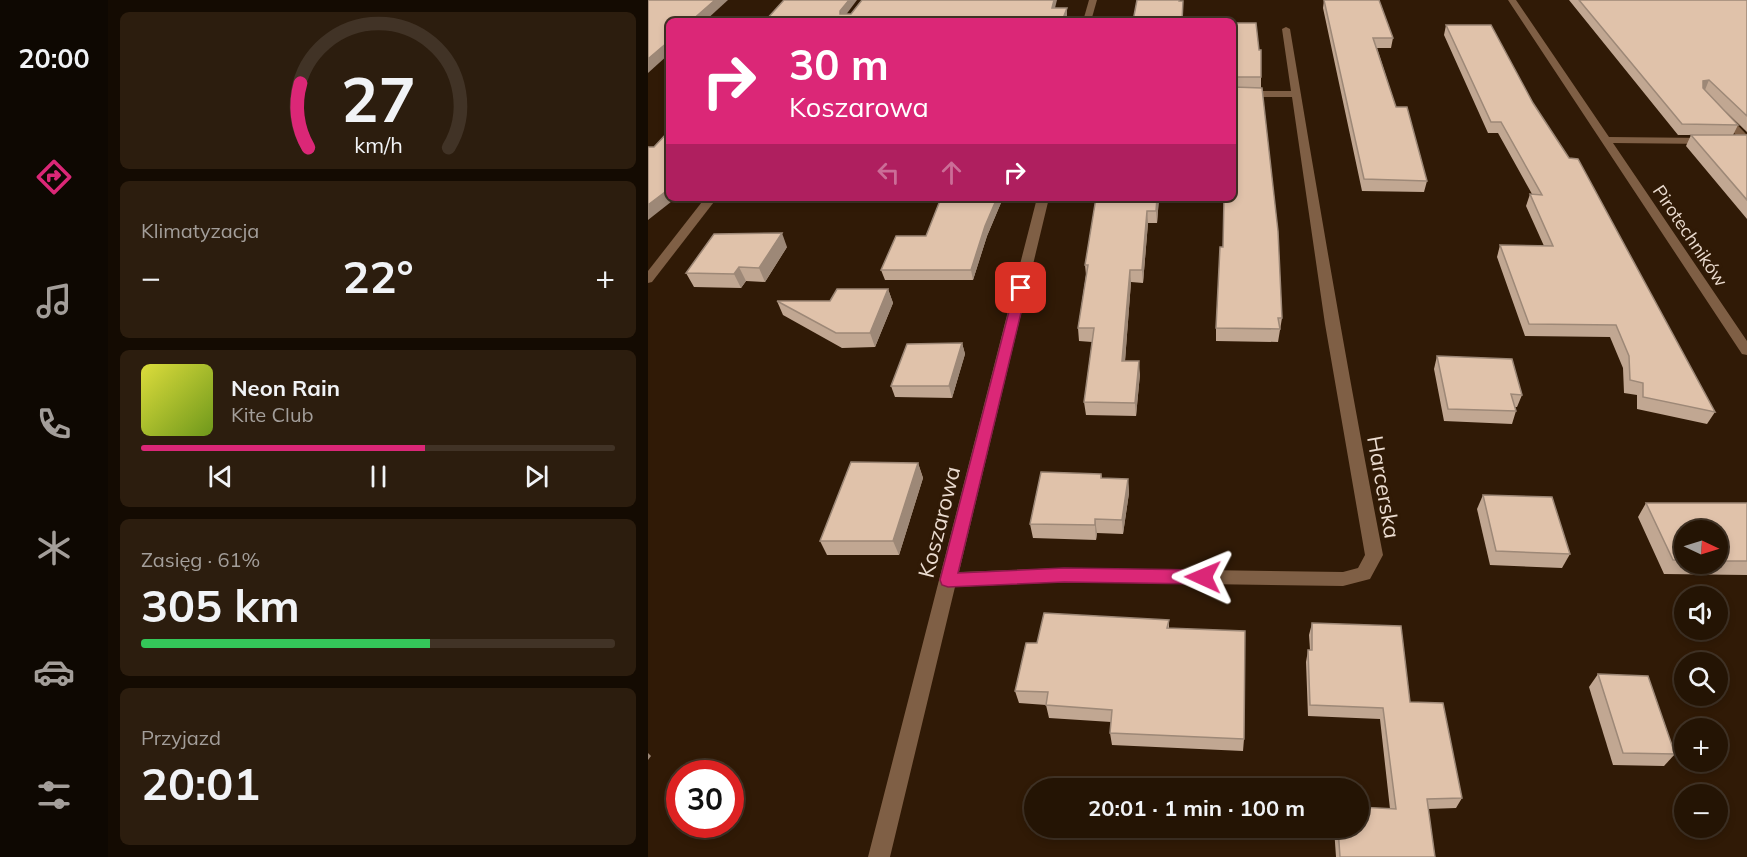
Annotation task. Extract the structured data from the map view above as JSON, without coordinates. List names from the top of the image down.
{
  "streets": {
    "street": ["Pirotechników", "Harcerska", "Koszarowa"]
  },
  "crossings": [
    ["Harcerska", "Koszarowa"]
  ],
  "north": "right",
  "page": {
    "tabs": "20:00",
    "turn": ["30 m", "Koszarowa"],
    "tile": [
      "Klimatyzacja",
      ["Zasięg · 61%", "305 km"],
      ["Przyjazd", "20:01"]
    ],
    "heat": ["−", "22°", "+"],
    "song": ["Neon Rain", "Kite Club"],
    "map_buttons": ["+", "−"],
    "limit": "30",
    "trip": "20:01 · 1 min · 100 m",
    "gauge": ["27", "km/h"]
  }
}
